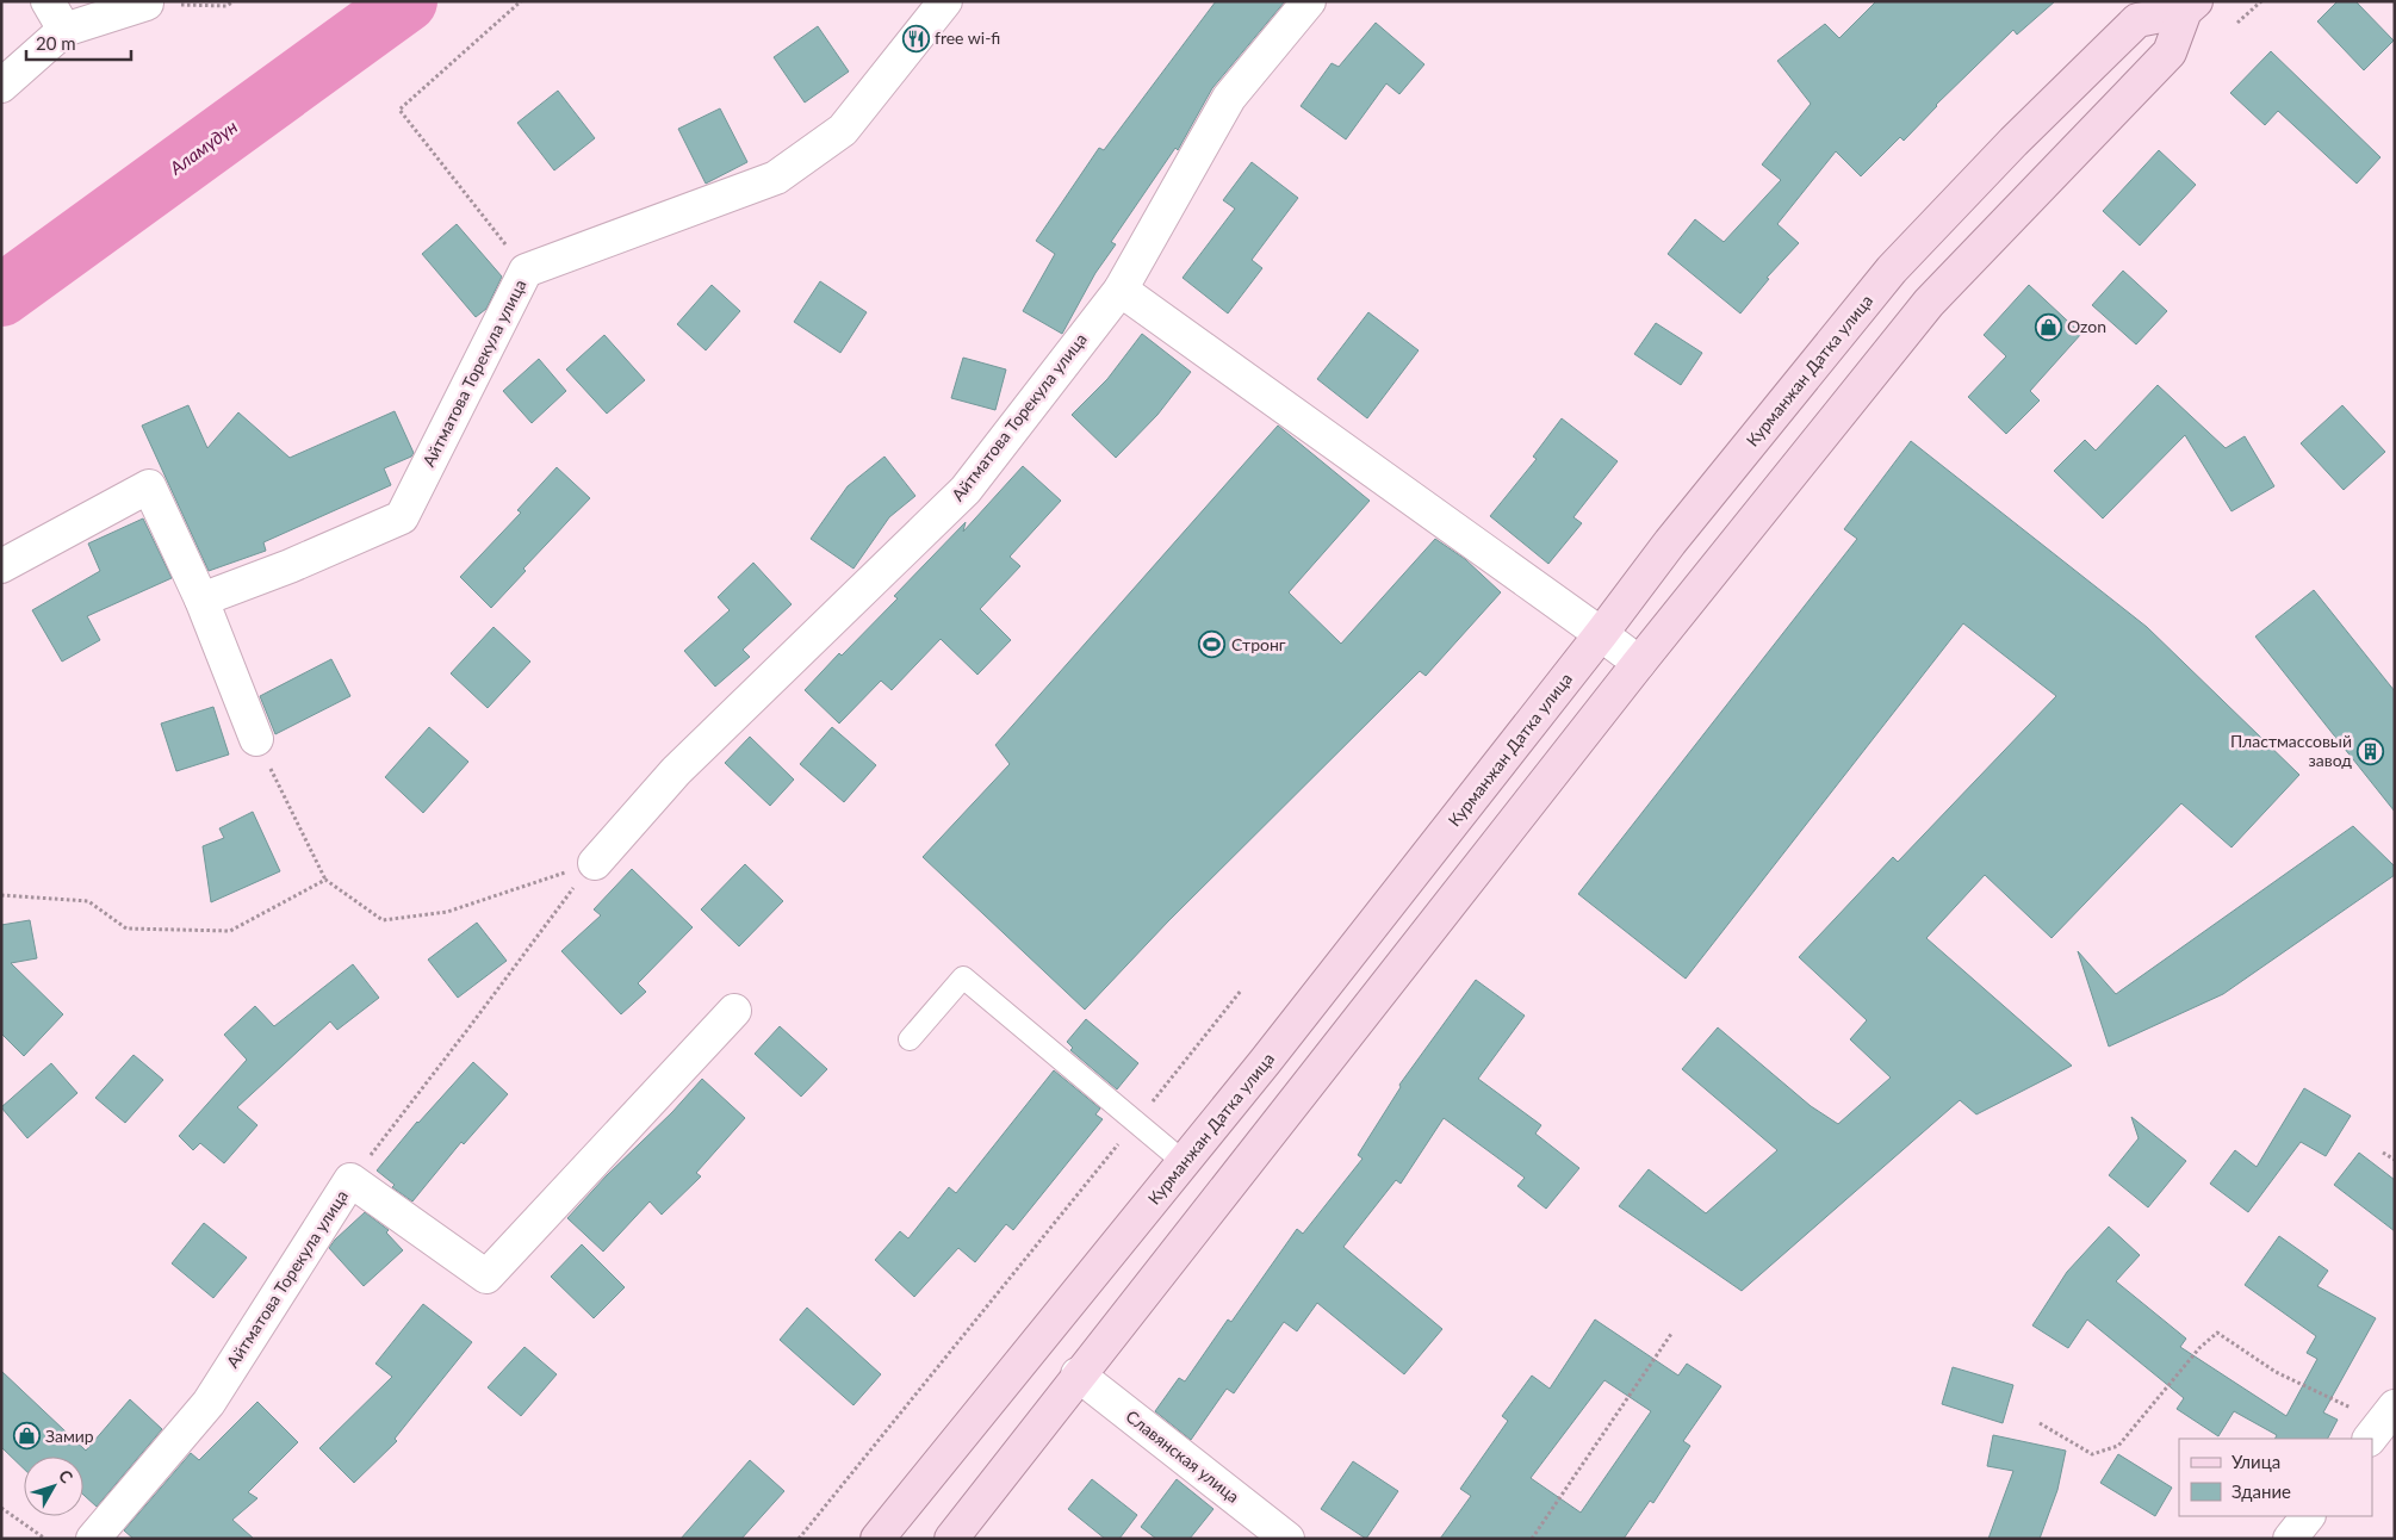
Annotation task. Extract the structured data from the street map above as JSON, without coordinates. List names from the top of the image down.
{
  "streets": {
    "main road": ["Курманжан Датка улица"],
    "street": ["Айтматова Торекула улица", "Славянская улица"]
  },
  "crossings": [
    ["Курманжан Датка улица", "Славянская улица"]
  ],
  "water": ["Аламүдүн"],
  "places": {
    "restaurant": ["free wi-fi"],
    "shop": ["Ozon", "Замир"],
    "sports": ["Стронг"],
    "building": ["Пластмассовый завод"]
  },
  "legend": ["Улица", "Здание"],
  "scale_bar": "20 m",
  "north": "top right"
}
